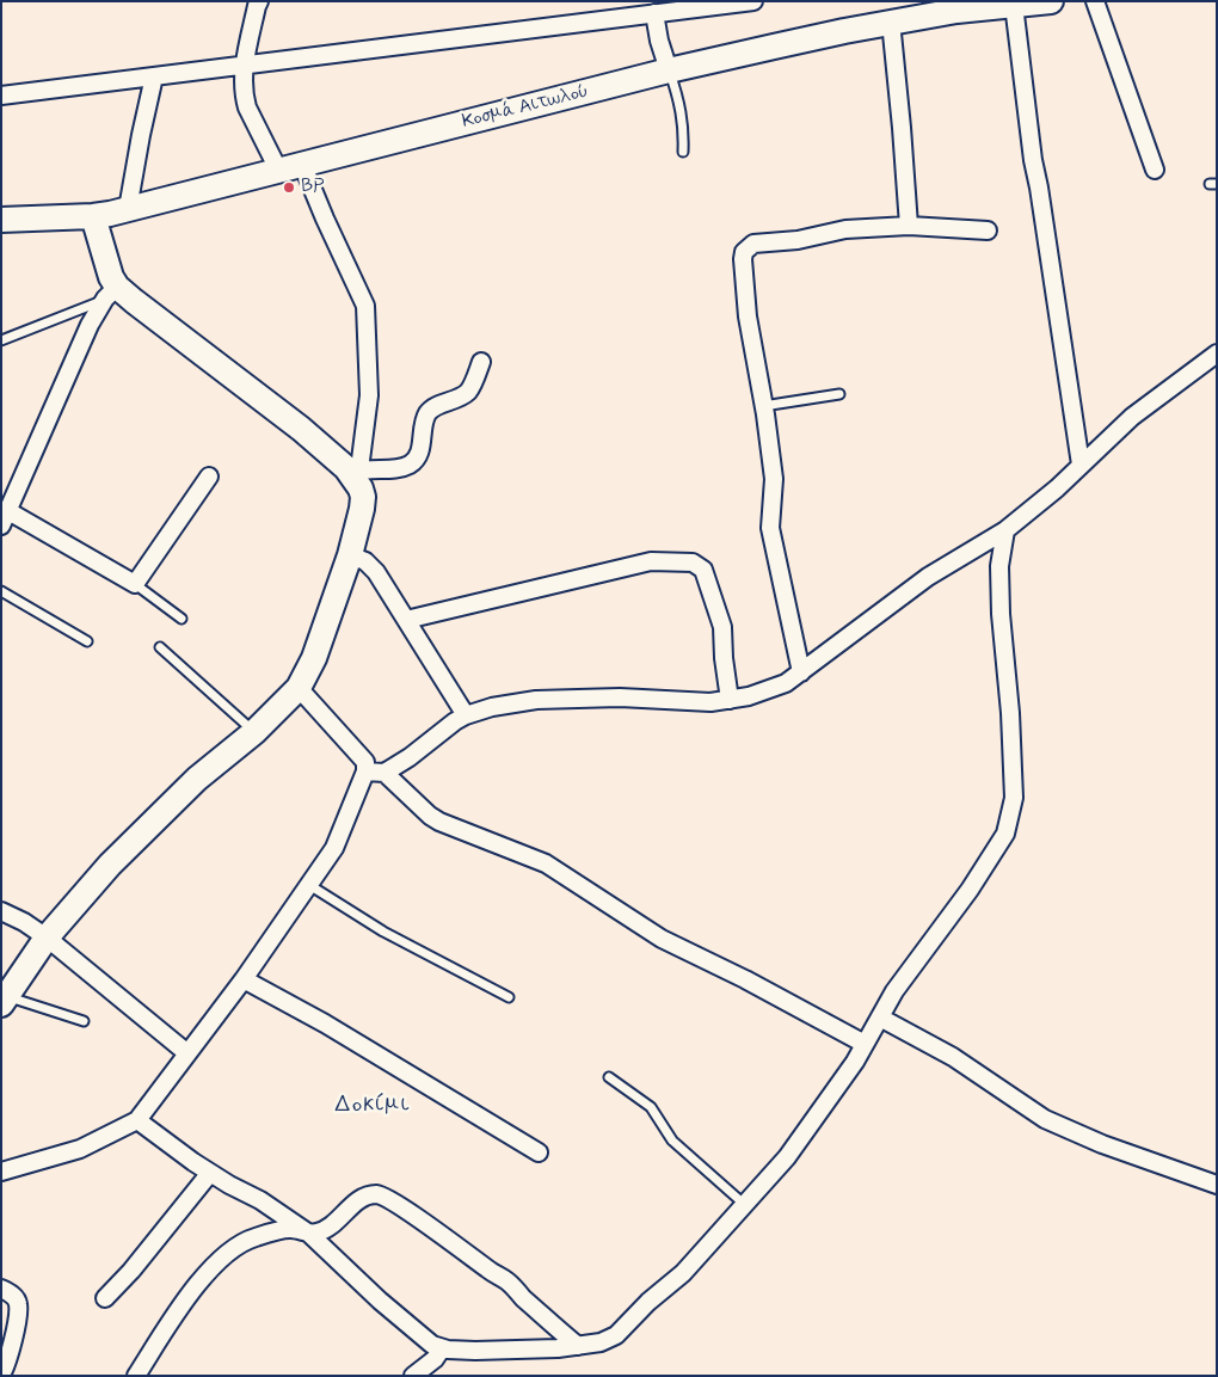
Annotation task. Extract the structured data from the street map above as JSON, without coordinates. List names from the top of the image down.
{
  "streets": {
    "main road": ["Κοσμά Αιτωλού"]
  },
  "districts": ["Δοκίμι"],
  "places": ["BP"]
}
